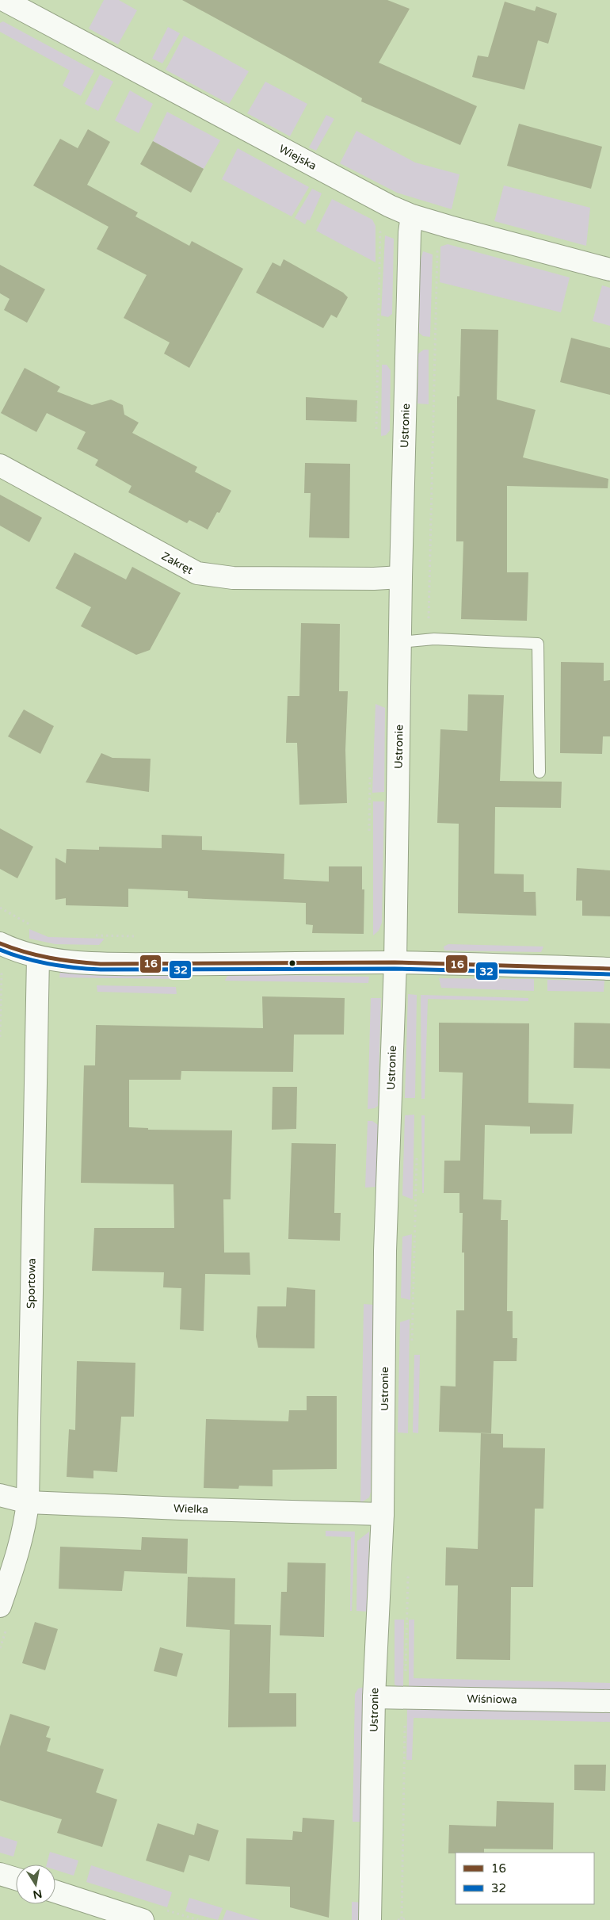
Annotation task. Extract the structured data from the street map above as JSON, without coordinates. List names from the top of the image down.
{
  "streets": {
    "street": [
      "Wiejska",
      "Ustronie",
      "Zakręt",
      "Sportowa",
      "Wielka",
      "Wiśniowa"
    ]
  },
  "crossings": [
    ["Wiejska", "Ustronie"],
    ["Ustronie", "Zakręt"],
    ["Ustronie", "Wielka"],
    ["Ustronie", "Wiśniowa"],
    ["Sportowa", "Wielka"]
  ],
  "lines": ["transit line 16", "transit line 32"],
  "legend": ["16", "32"],
  "north": "bottom"
}
